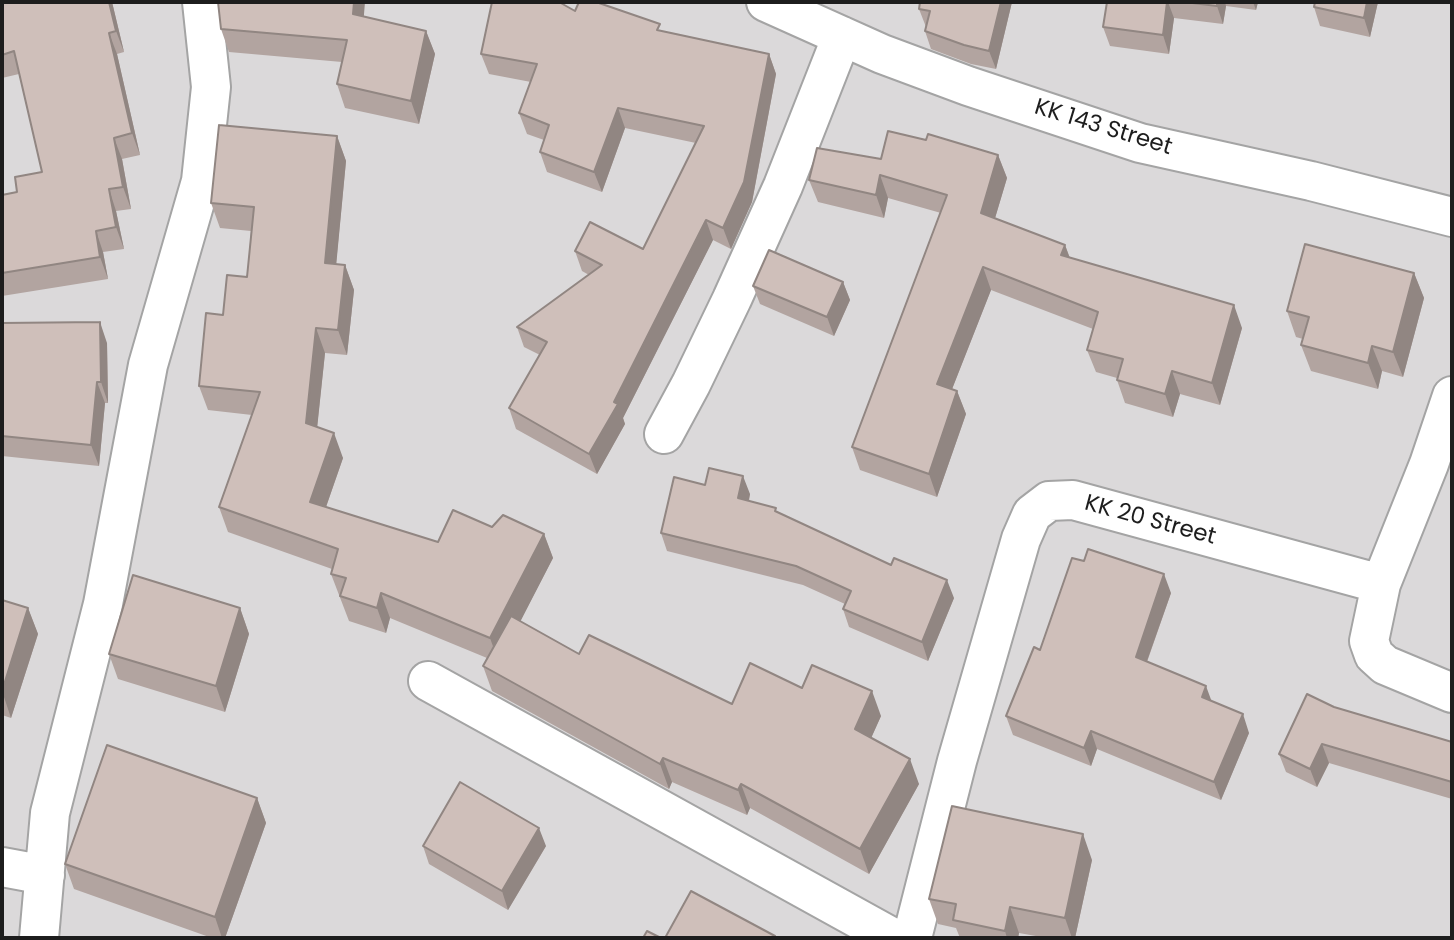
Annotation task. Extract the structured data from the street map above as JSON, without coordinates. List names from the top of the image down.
{
  "streets": {
    "street": ["KK 143 Street", "KK 20 Street"]
  }
}
